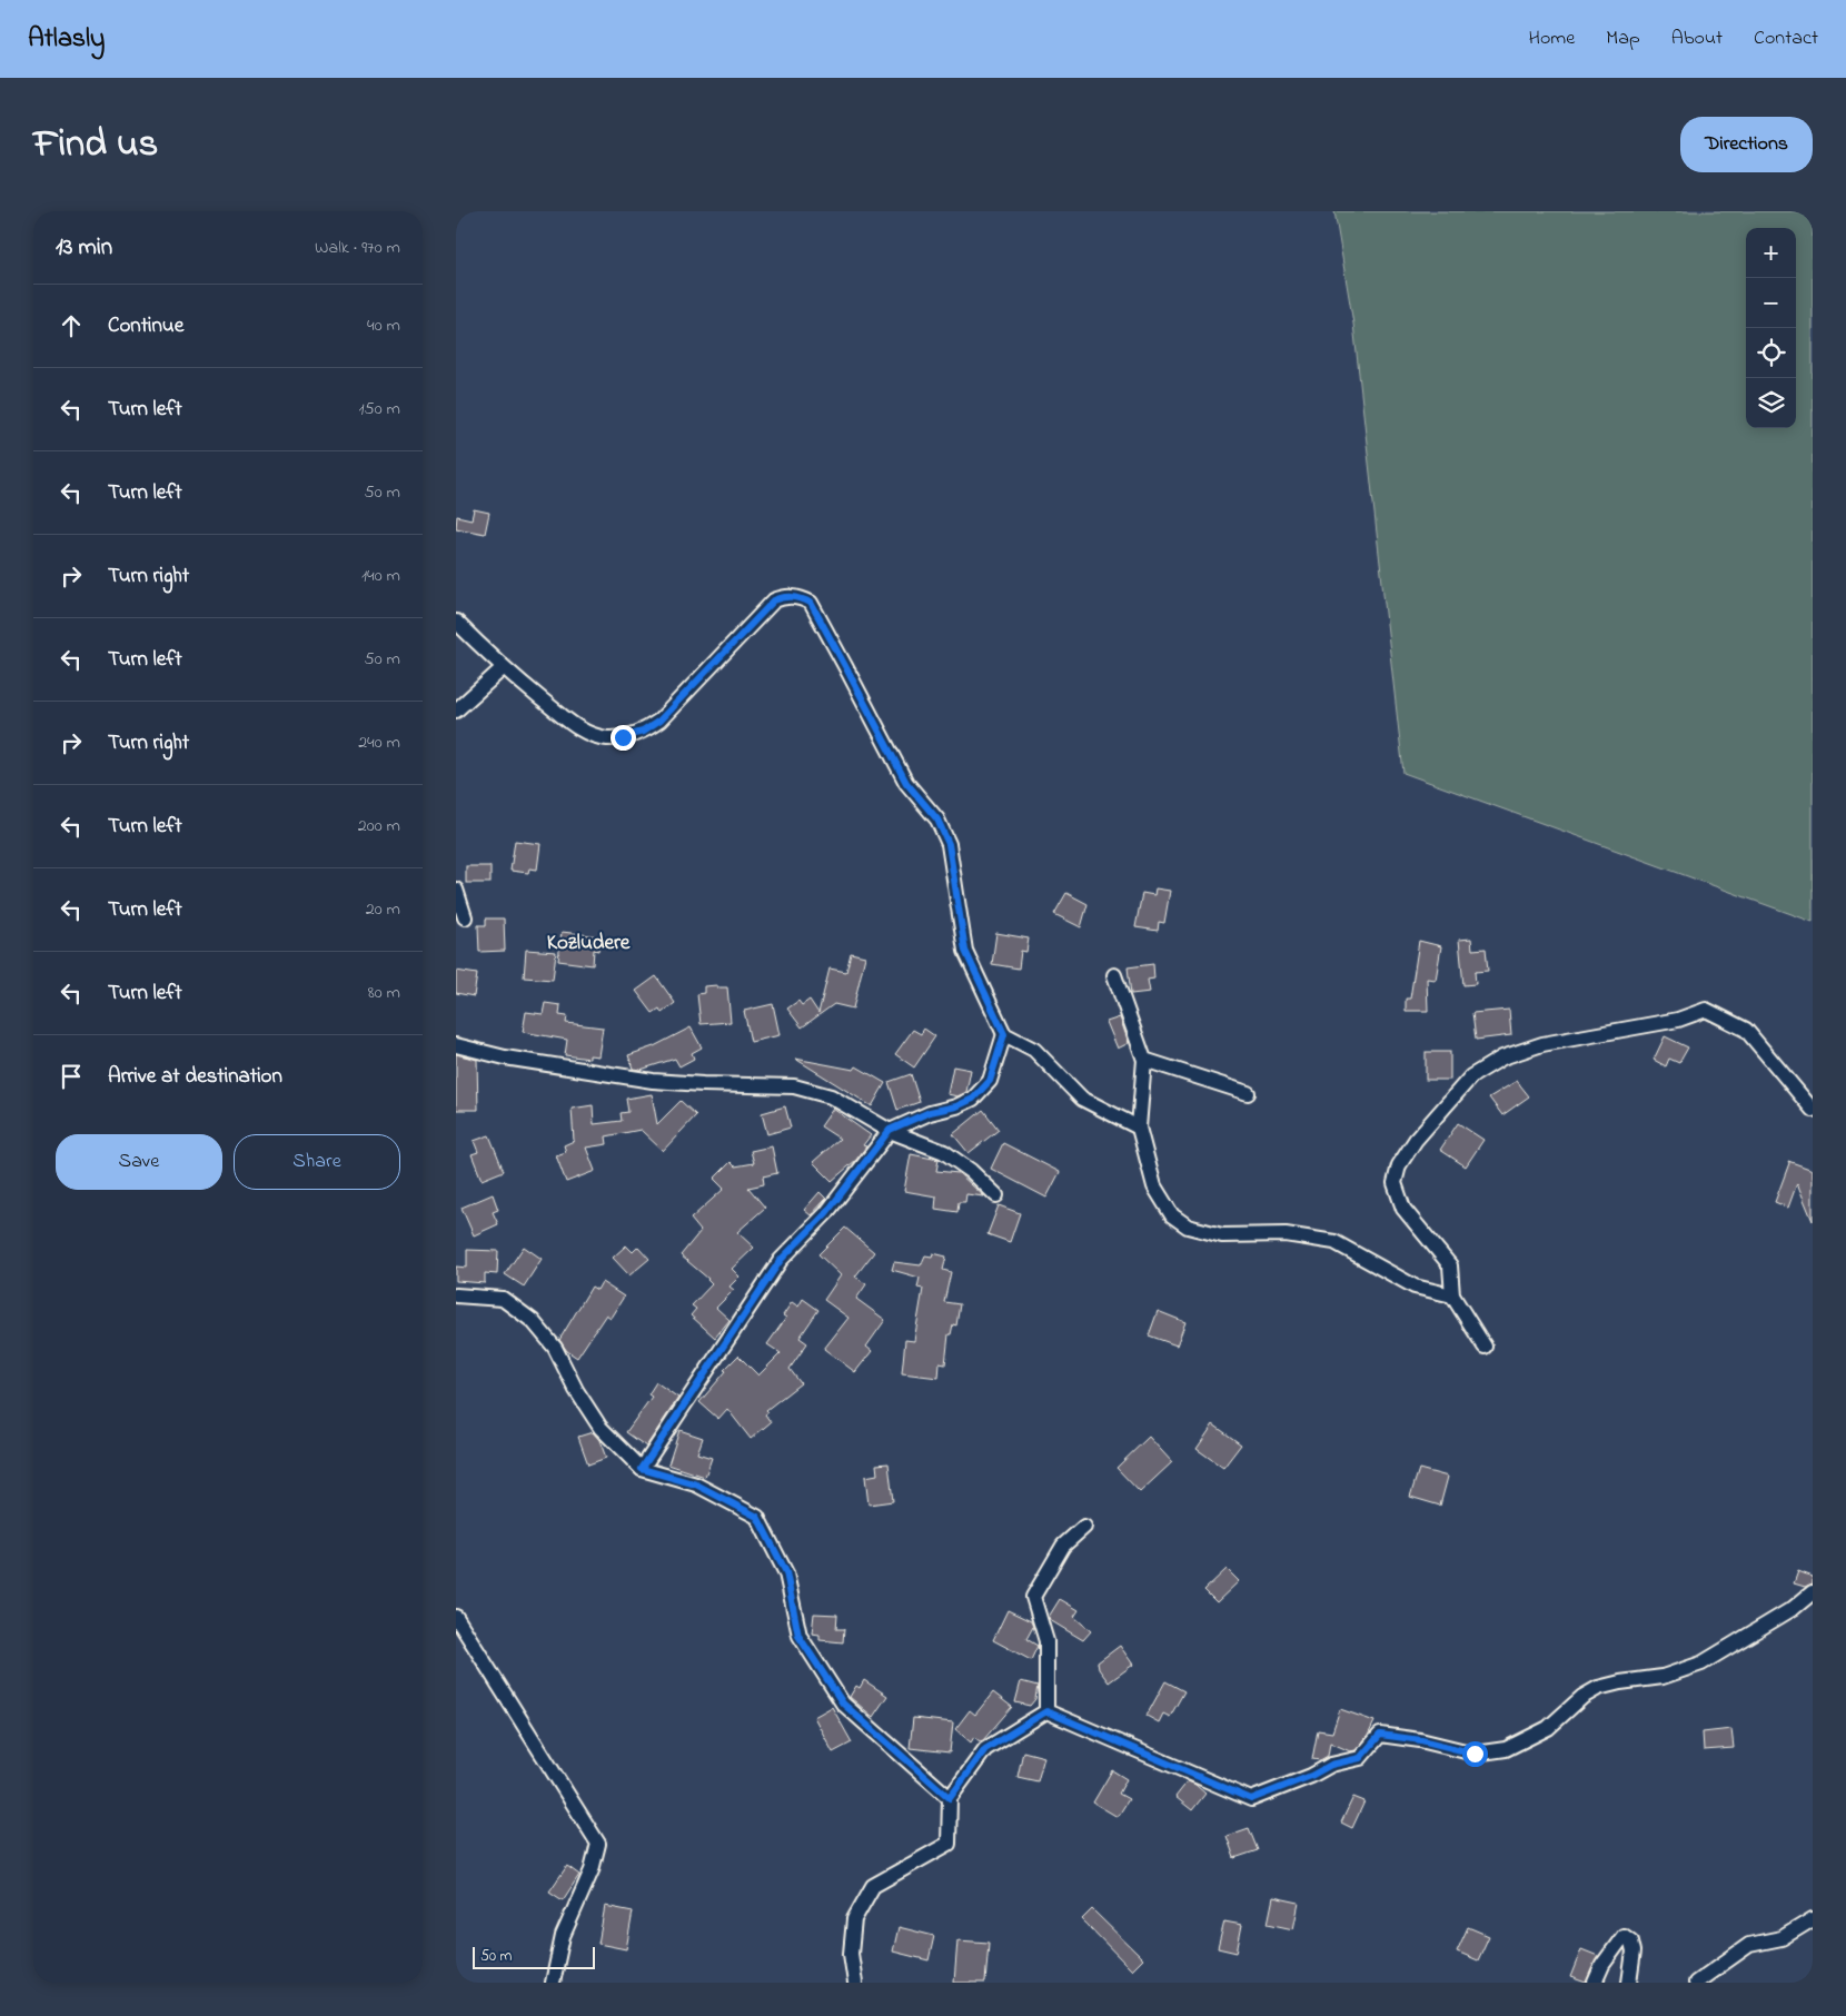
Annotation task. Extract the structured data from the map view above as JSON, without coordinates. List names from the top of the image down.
{
  "districts": ["Kozludere"],
  "scale_bar": "50 m",
  "page": {
    "header": "Atlasly",
    "nav": [
      "Home",
      "Map",
      "About",
      "Contact"
    ],
    "title": "Find us",
    "buttons": [
      "Directions",
      ["Save", "Share"]
    ],
    "heading": ["13 min", "Walk · 970 m"],
    "map_buttons": ["+", "−"],
    "list": [
      ["Continue", "40 m"],
      ["Turn left", "150 m"],
      ["Turn left", "50 m"],
      ["Turn right", "140 m"],
      ["Turn left", "50 m"],
      ["Turn right", "240 m"],
      ["Turn left", "200 m"],
      ["Turn left", "20 m"],
      ["Turn left", "80 m"],
      "Arrive at destination"
    ],
    "scale": "50 m"
  }
}
